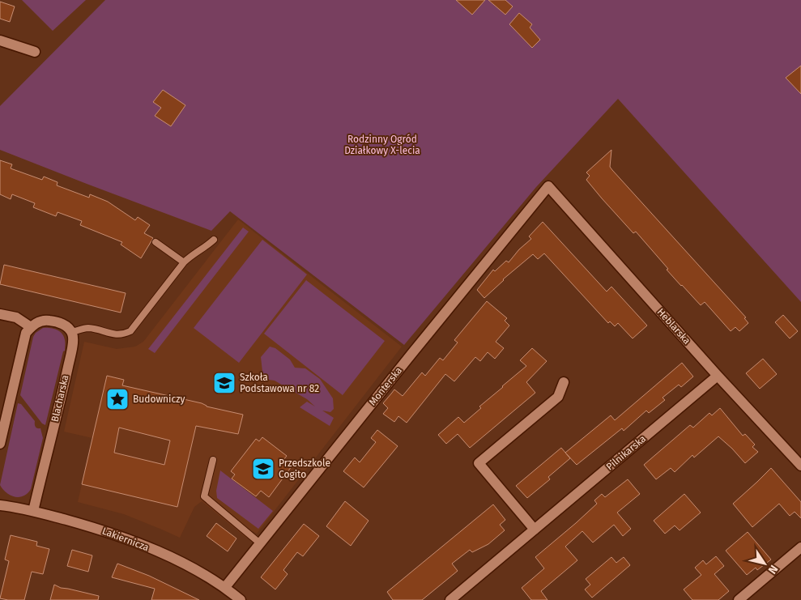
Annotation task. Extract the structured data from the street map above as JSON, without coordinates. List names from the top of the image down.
{
  "streets": {
    "street": [
      "Heblarska",
      "Monterska",
      "Blacharska",
      "Pilnikarska",
      "Lakiernicza"
    ]
  },
  "crossings": [
    ["Heblarska", "Monterska"],
    ["Heblarska", "Pilnikarska"],
    ["Monterska", "Lakiernicza"],
    ["Blacharska", "Lakiernicza"]
  ],
  "parks": ["Rodzinny Ogród Działkowy X-lecia"],
  "places": {
    "school or university": ["Szkoła Podstawowa nr 82", "Przedszkole Cogito"],
    "place": ["Budowniczy"]
  },
  "north": "bottom right"
}
